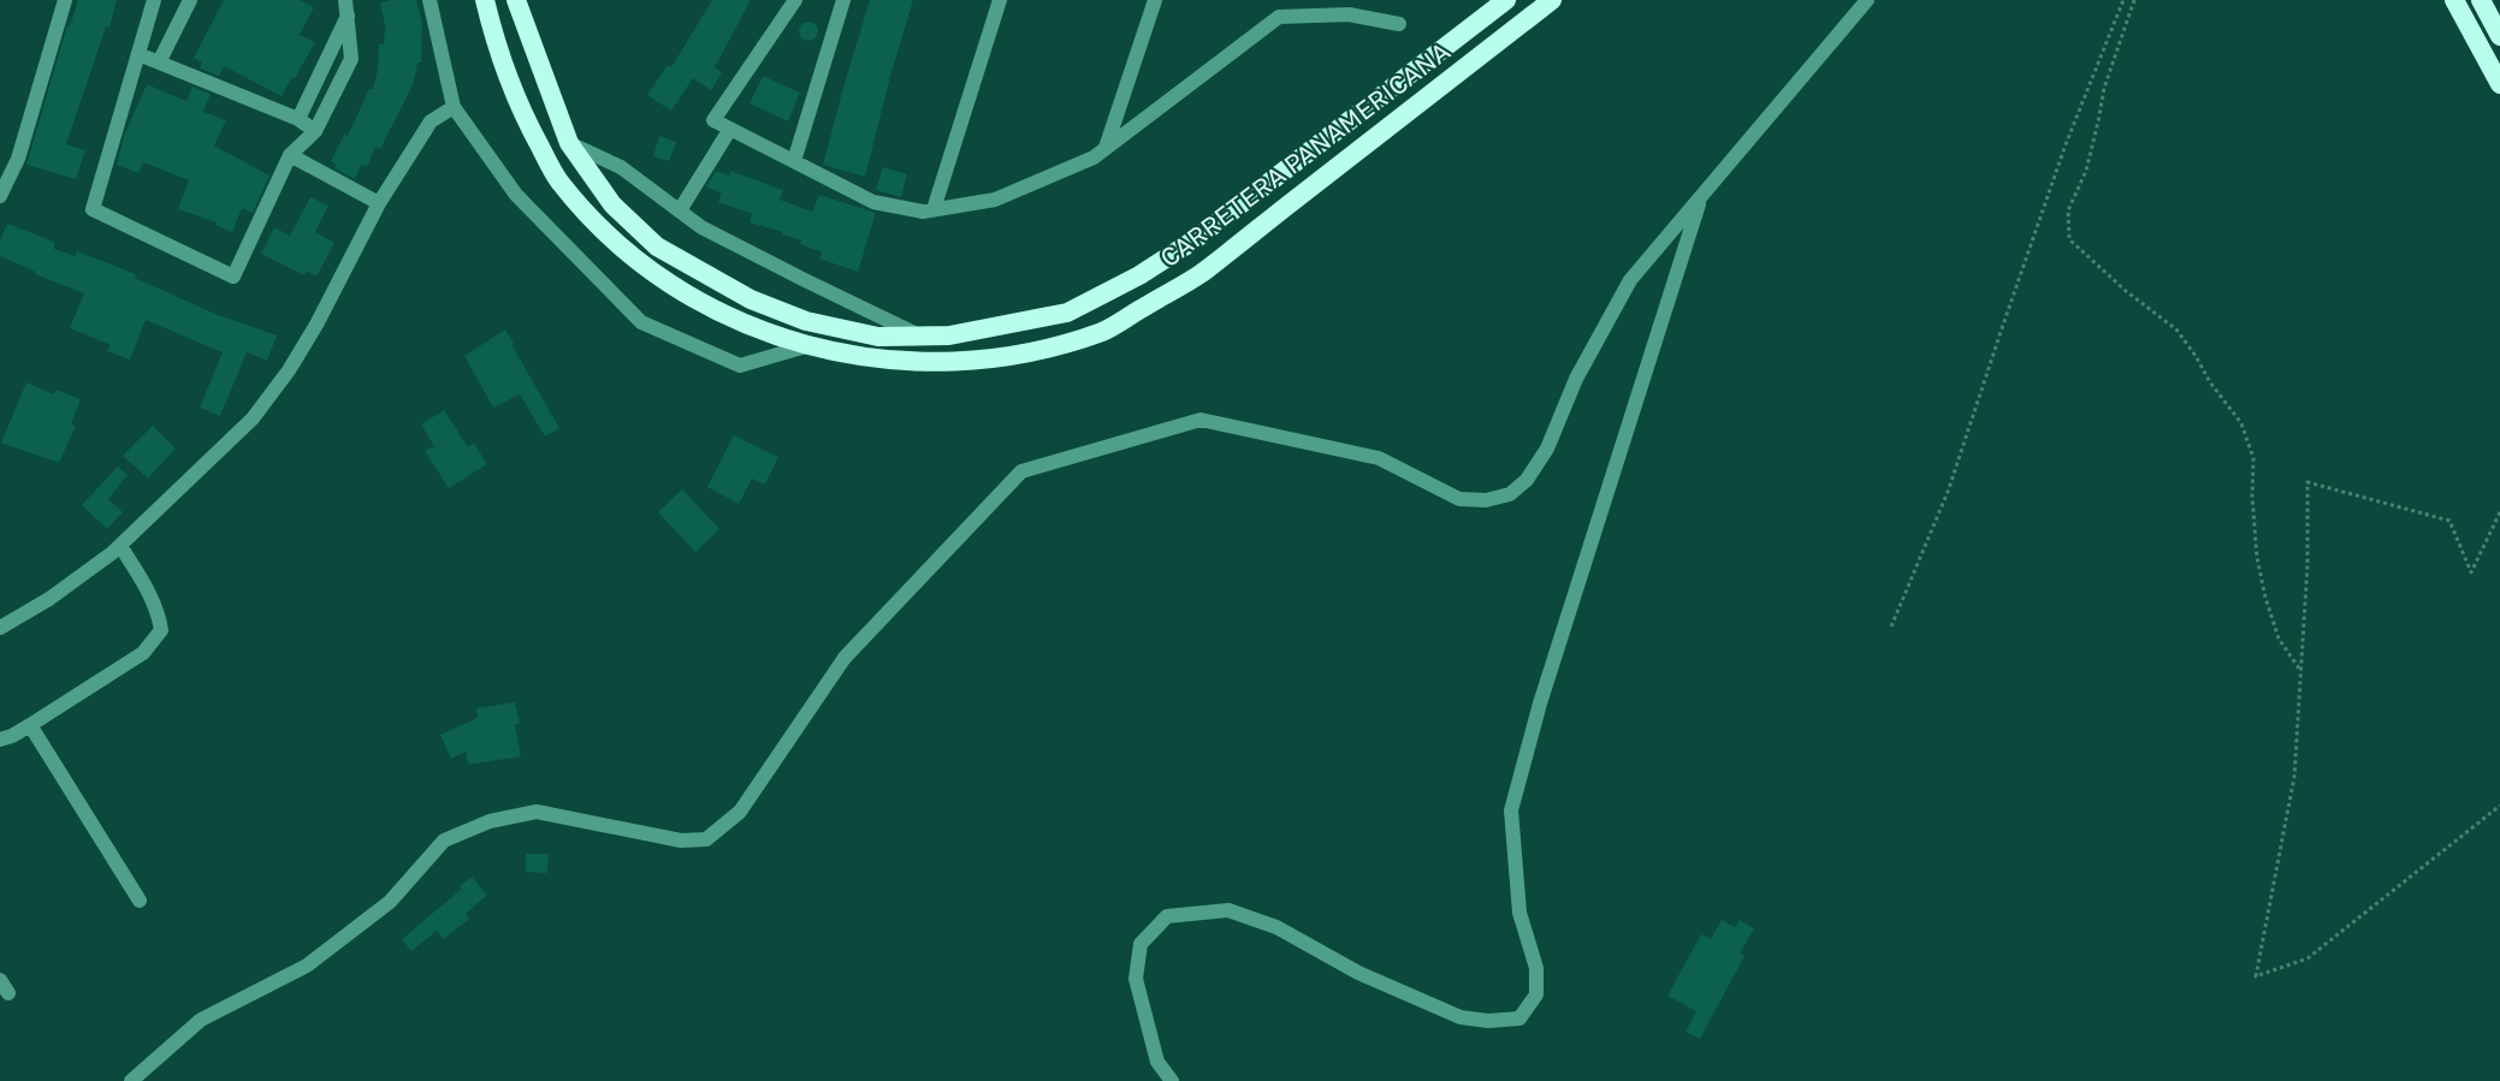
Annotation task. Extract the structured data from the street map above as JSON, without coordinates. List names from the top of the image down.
{
  "streets": {
    "highway": ["CARRETERA PANAMERICANA"]
  }
}
